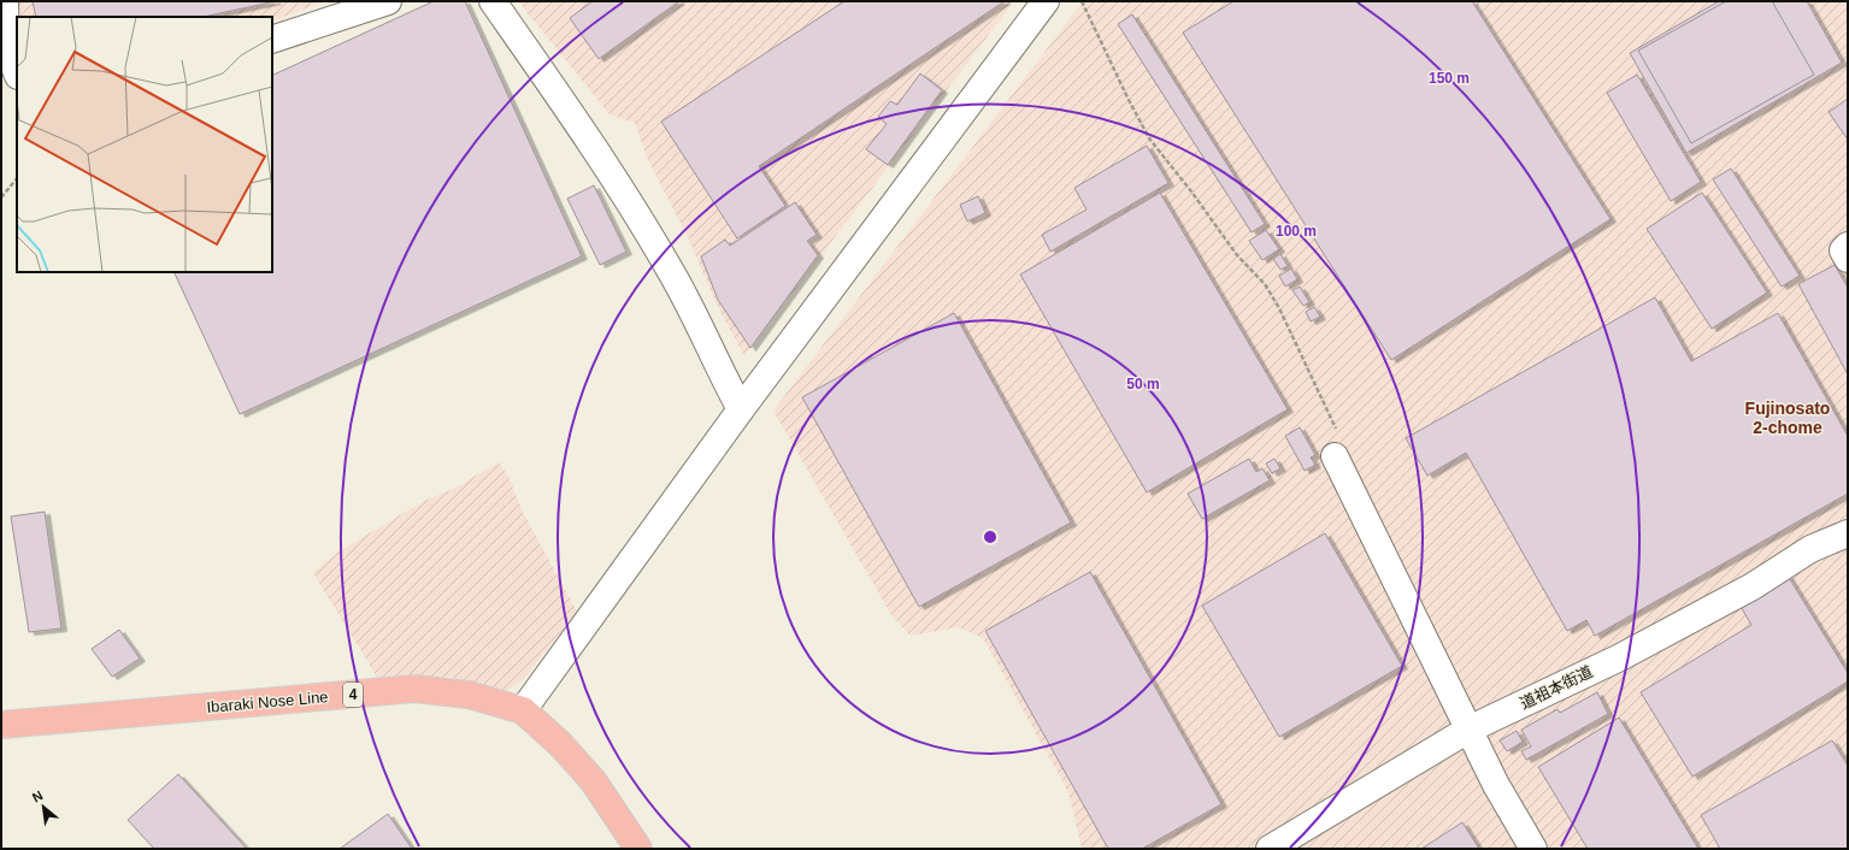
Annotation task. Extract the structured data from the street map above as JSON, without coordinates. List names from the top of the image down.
{
  "streets": {
    "main road": ["4", "Ibaraki Nose Line"],
    "street": ["道祖本街道"]
  },
  "districts": ["Fujinosato 2-chome"],
  "north": "top left",
  "rings": ["150 m", "100 m", "50 m"]
}
